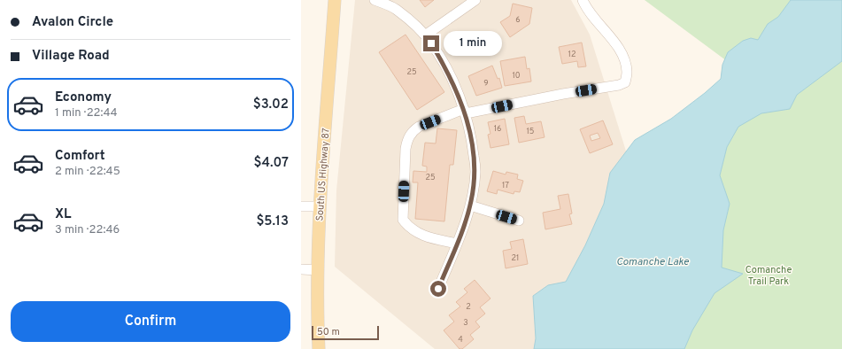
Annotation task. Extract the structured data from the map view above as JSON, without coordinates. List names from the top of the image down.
{
  "streets": {
    "main road": ["South US Highway 87"]
  },
  "water": ["Comanche Lake"],
  "parks": ["Comanche Trail Park"],
  "house_numbers": [
    "6",
    "12",
    "25",
    "10",
    "9",
    "16",
    "15",
    "25",
    "17",
    "21",
    "2",
    "3",
    "4"
  ],
  "scale_bar": "50 m",
  "page": {
    "banner": ["Avalon Circle", "Village Road"],
    "bubble": "1 min",
    "list": [
      {
        "name": "Economy",
        "note": "1 min · 22:44",
        "value": "$3.02"
      },
      {
        "name": "Comfort",
        "note": "2 min · 22:45",
        "value": "$4.07"
      },
      {
        "name": "XL",
        "note": "3 min · 22:46",
        "value": "$5.13"
      }
    ],
    "buttons": "Confirm",
    "scale": "50 m"
  }
}
